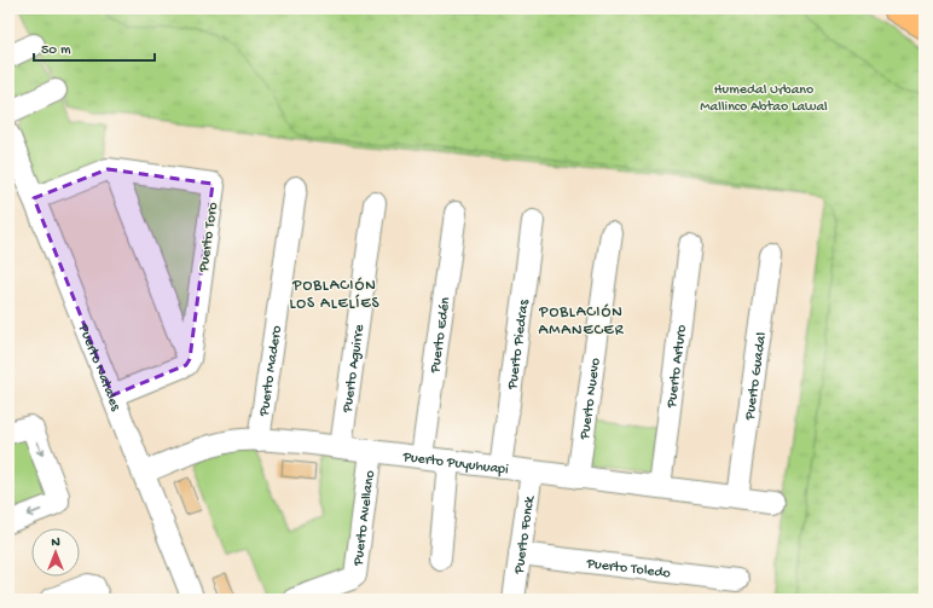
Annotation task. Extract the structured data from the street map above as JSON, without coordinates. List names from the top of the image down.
{
  "streets": {
    "street": [
      "Puerto Toro",
      "Puerto Edén",
      "Puerto Piedras",
      "Puerto Natales",
      "Puerto Arturo",
      "Puerto Aguirre",
      "Puerto Madero",
      "Puerto Guadal",
      "Puerto Nuevo",
      "Puerto Puyuhuapi",
      "Puerto Avellano",
      "Puerto Fonck",
      "Puerto Toledo"
    ]
  },
  "crossings": [
    ["Puerto Toro", "Puerto Natales"],
    ["Puerto Edén", "Puerto Puyuhuapi"],
    ["Puerto Piedras", "Puerto Puyuhuapi"],
    ["Puerto Natales", "Puerto Puyuhuapi"],
    ["Puerto Arturo", "Puerto Puyuhuapi"],
    ["Puerto Aguirre", "Puerto Puyuhuapi"],
    ["Puerto Madero", "Puerto Puyuhuapi"],
    ["Puerto Guadal", "Puerto Puyuhuapi"],
    ["Puerto Nuevo", "Puerto Puyuhuapi"],
    ["Puerto Puyuhuapi", "Puerto Avellano"],
    ["Puerto Puyuhuapi", "Puerto Fonck"],
    ["Puerto Fonck", "Puerto Toledo"]
  ],
  "districts": ["POBLACIÓN LOS ALELÍES", "POBLACIÓN AMANECER"],
  "parks": ["Humedal Urbano Mallinco Abtao Lawal"],
  "scale_bar": "50 m",
  "north": "top"
}
